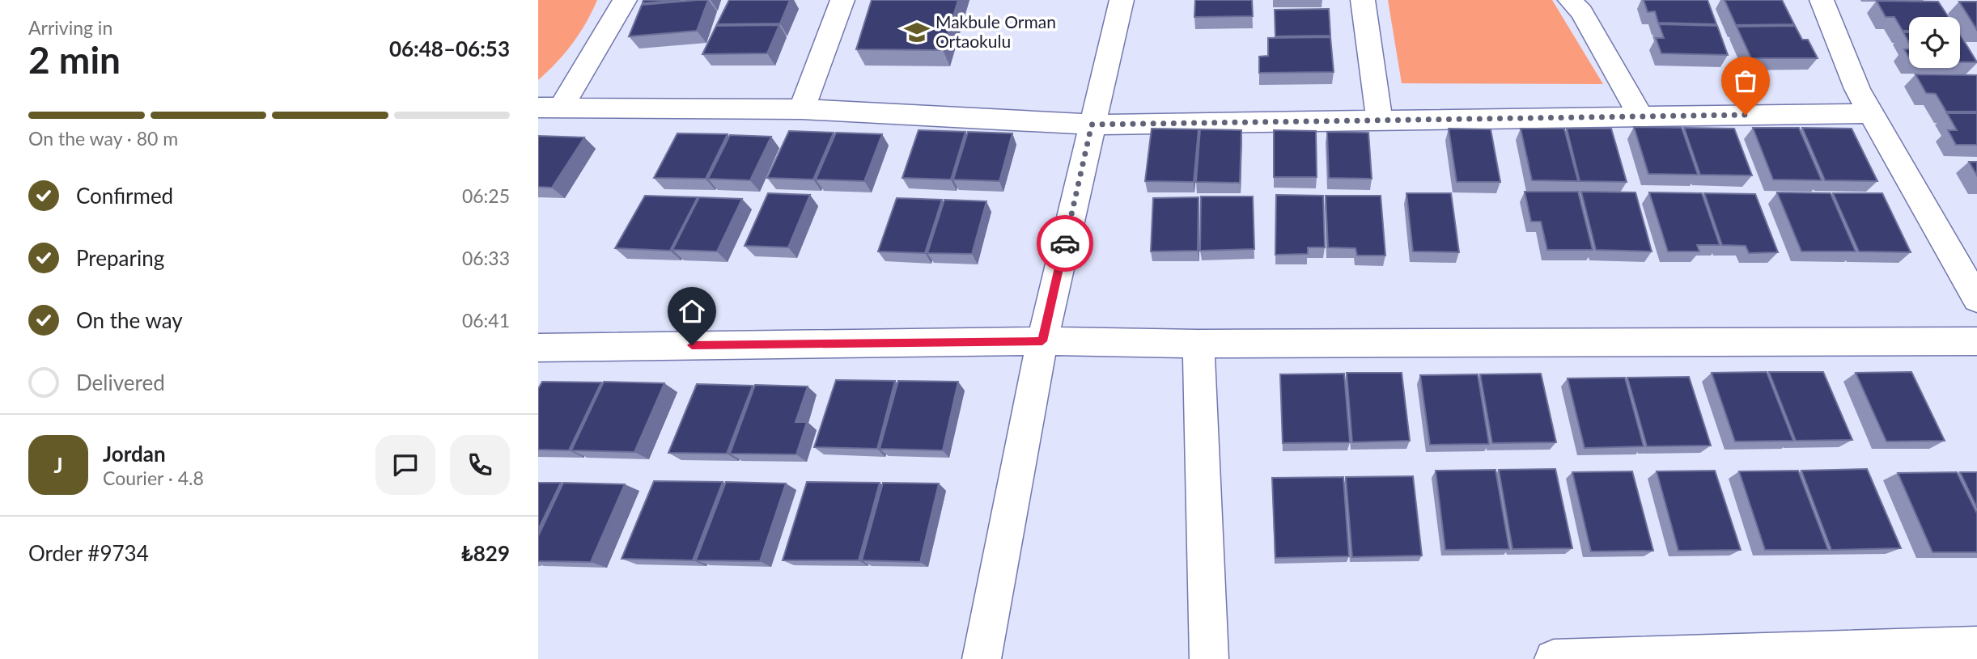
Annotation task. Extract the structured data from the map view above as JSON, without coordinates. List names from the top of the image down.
{
  "places": {
    "school or university": ["Makbule Orman Ortaokulu"]
  },
  "page": {
    "heading": ["2 min", "Arriving in", "06:48–06:53"],
    "panel": [
      "Jordan",
      "Courier · 4.8",
      "Order #9734",
      "₺829"
    ],
    "bar": "On the way · 80 m",
    "list": [
      ["Confirmed", "06:25"],
      ["Preparing", "06:33"],
      ["On the way", "06:41"],
      "Delivered"
    ],
    "round": "J"
  }
}
